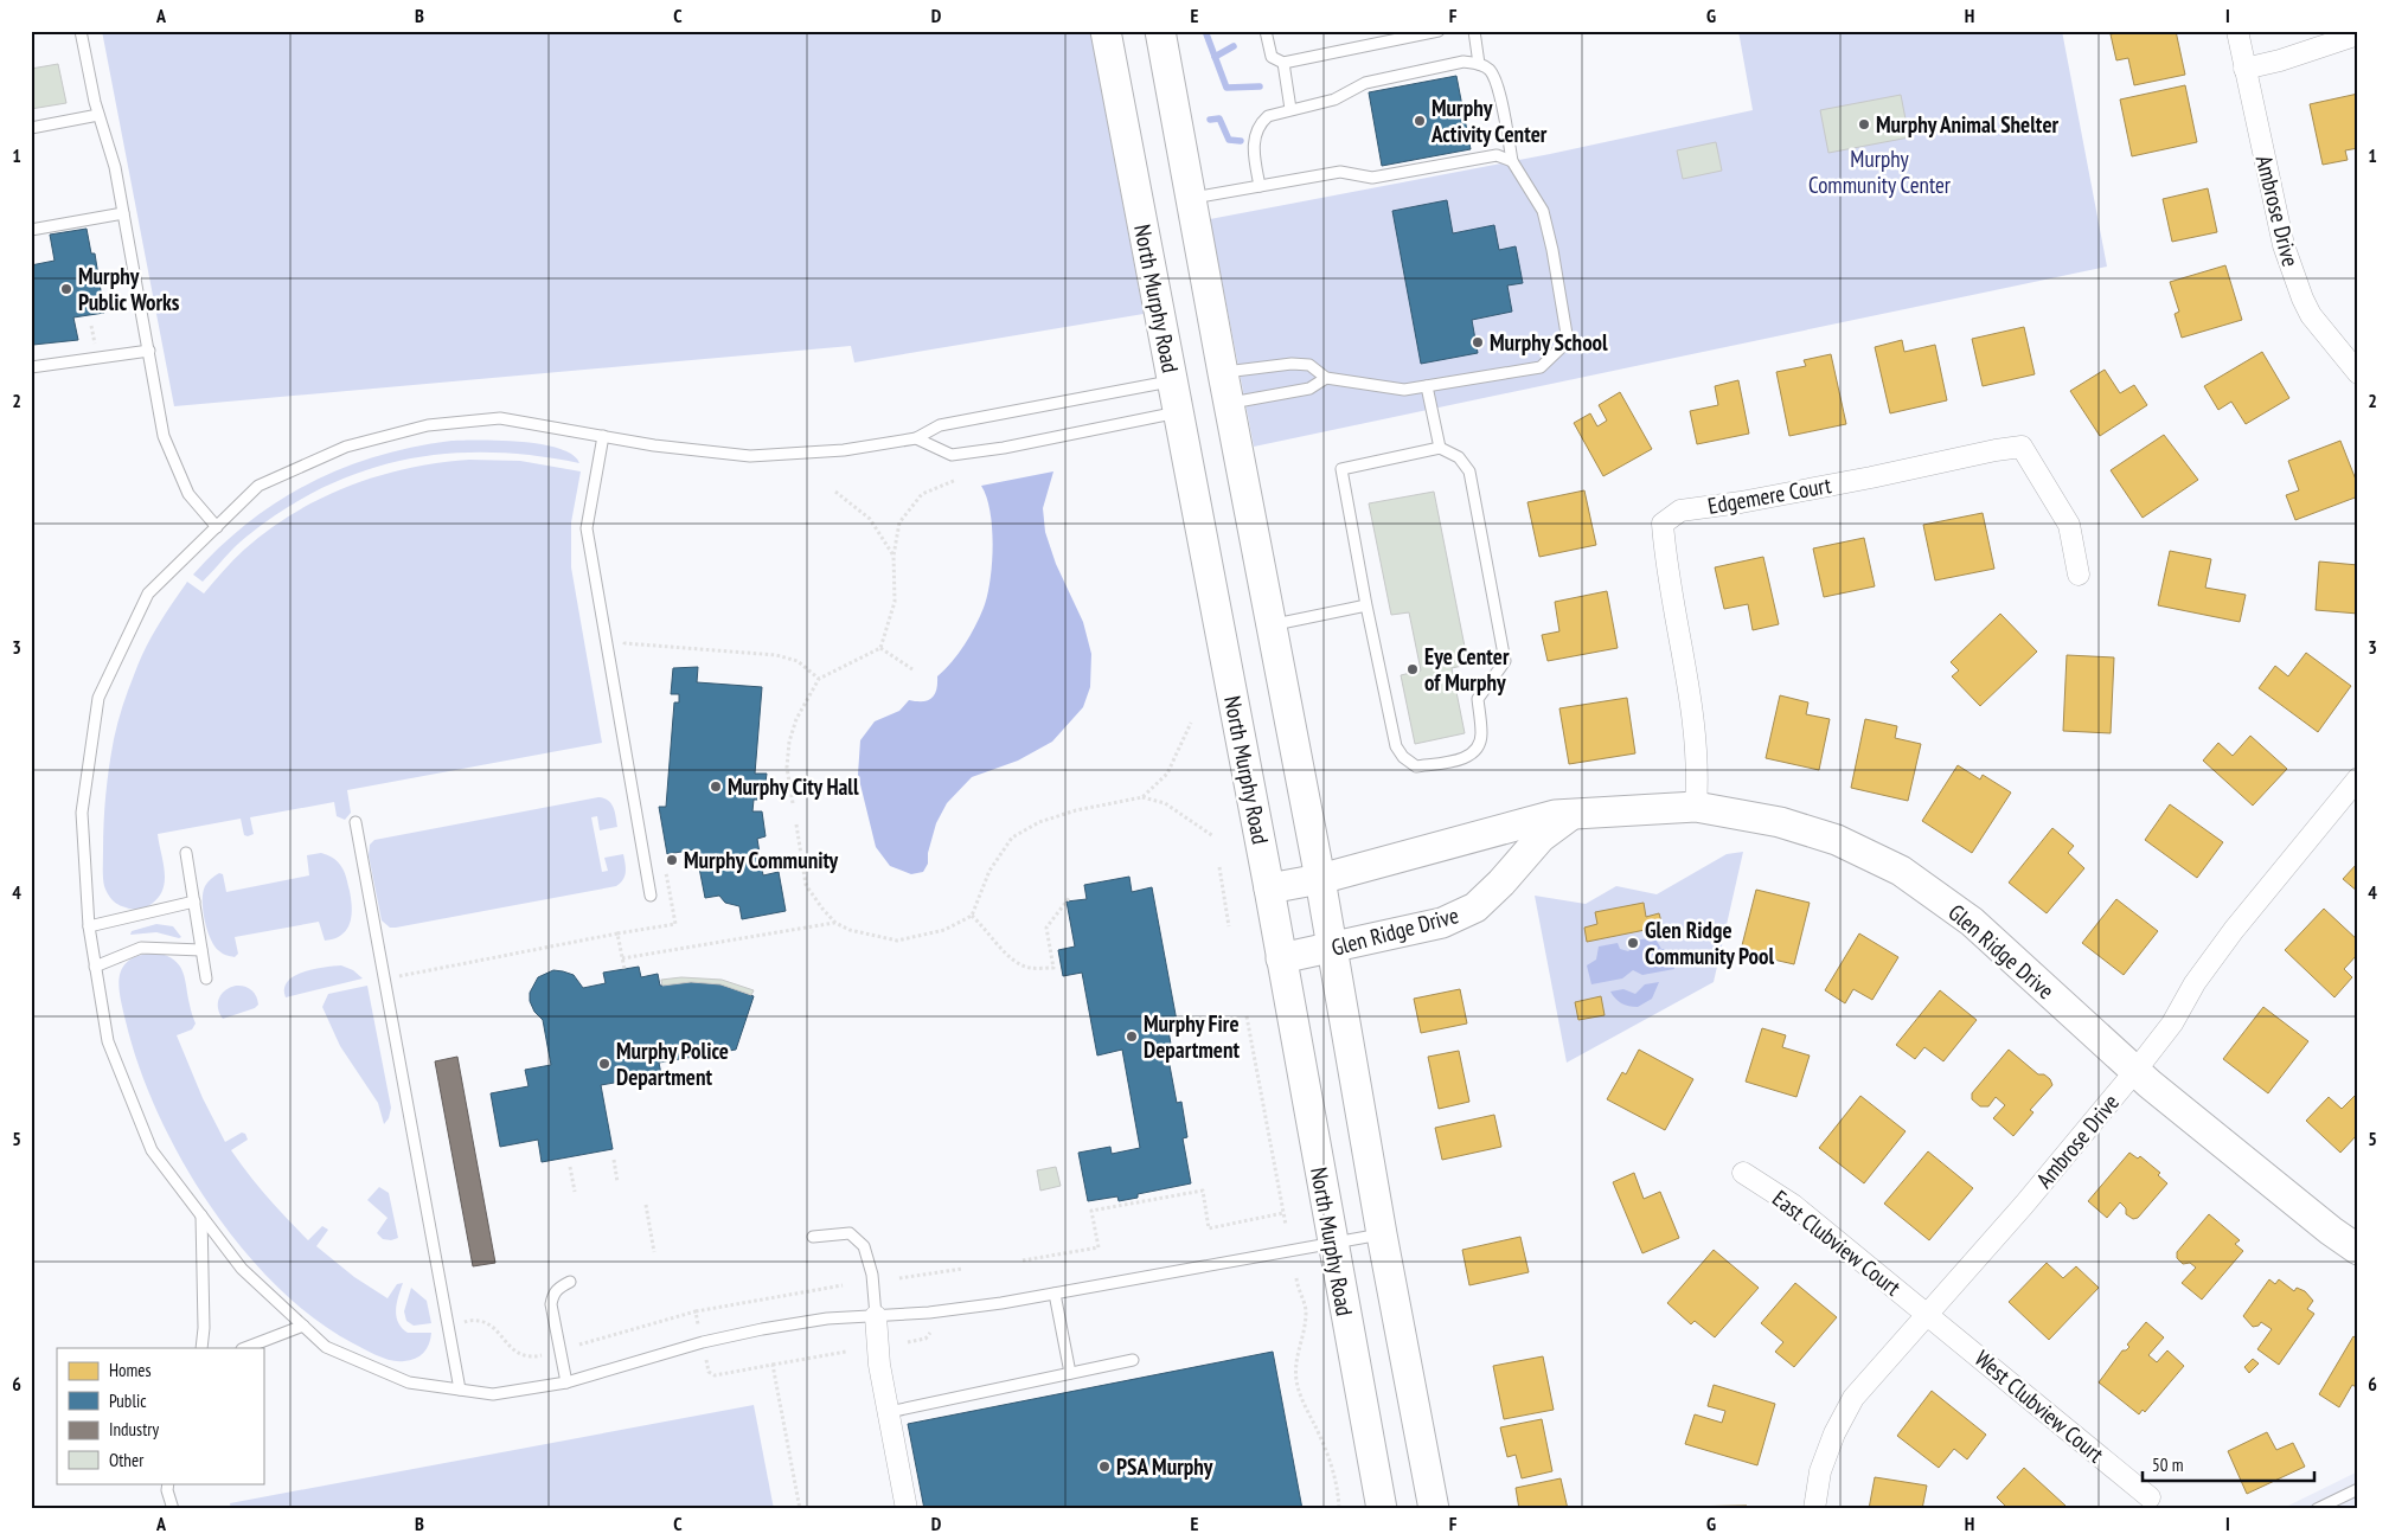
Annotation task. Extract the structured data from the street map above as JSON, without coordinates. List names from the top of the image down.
{
  "streets": {
    "main road": ["North Murphy Road", "Glen Ridge Drive"],
    "street": [
      "Ambrose Drive",
      "Edgemere Court",
      "East Clubview Court",
      "West Clubview Court"
    ]
  },
  "crossings": [
    ["Ambrose Drive", "Glen Ridge Drive"],
    ["Ambrose Drive", "East Clubview Court"],
    ["Ambrose Drive", "West Clubview Court"],
    ["North Murphy Road", "Glen Ridge Drive"],
    ["Edgemere Court", "Glen Ridge Drive"],
    ["East Clubview Court", "West Clubview Court"]
  ],
  "parks": ["Murphy Community Center"],
  "places": [
    "Murphy Activity Center",
    "Murphy Animal Shelter",
    "Murphy Public Works",
    "Murphy School",
    "Eye Center of Murphy",
    "Murphy City Hall",
    "Murphy Community",
    "Glen Ridge Community Pool",
    "Murphy Fire Department",
    "Murphy Police Department",
    "PSA Murphy"
  ],
  "legend": [
    "Homes",
    "Public",
    "Industry",
    "Other"
  ],
  "scale_bar": "50 m",
  "grid": {
    "columns": [
      "A",
      "B",
      "C",
      "D",
      "E",
      "F",
      "G",
      "H",
      "I"
    ],
    "rows": [
      "1",
      "2",
      "3",
      "4",
      "5",
      "6"
    ]
  }
}
